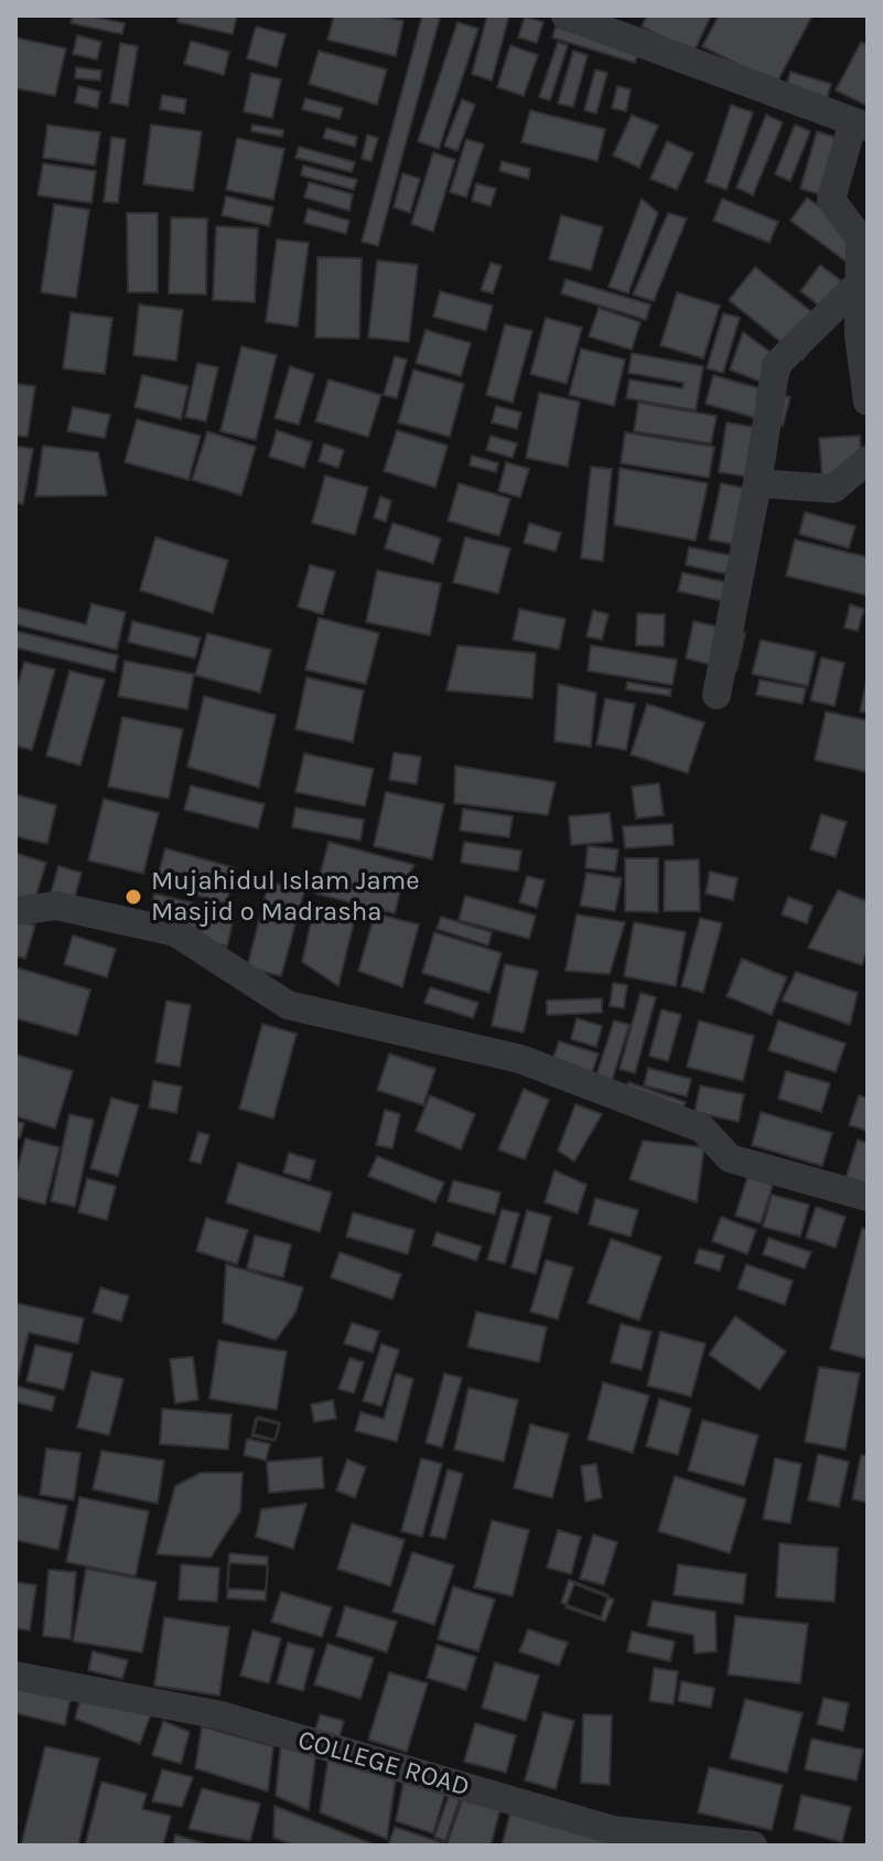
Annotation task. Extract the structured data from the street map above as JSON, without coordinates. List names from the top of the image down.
{
  "streets": {
    "street": ["COLLEGE ROAD"]
  },
  "places": ["Mujahidul Islam Jame Masjid o Madrasha"]
}
